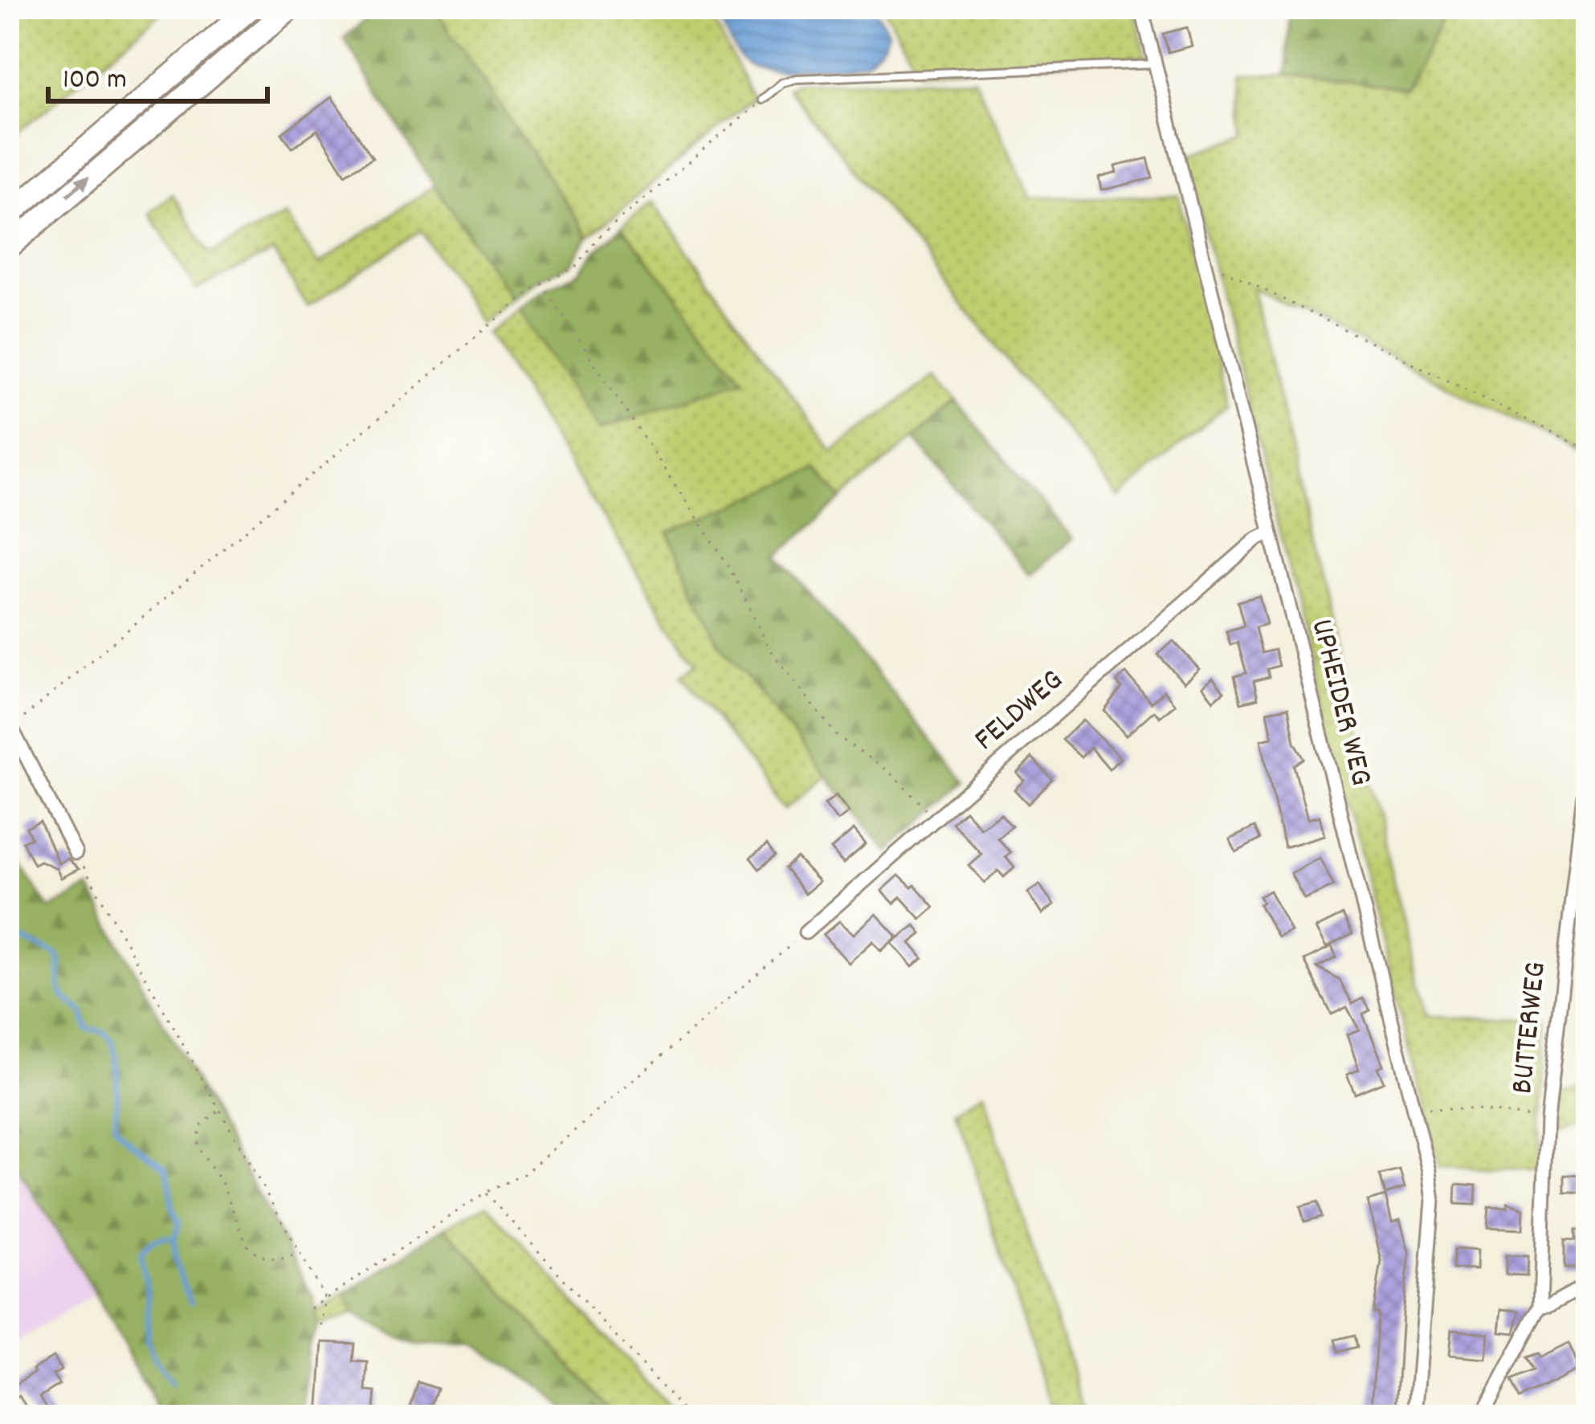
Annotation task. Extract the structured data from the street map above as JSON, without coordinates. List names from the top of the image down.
{
  "streets": {
    "street": ["UPHEIDER WEG", "FELDWEG", "BUTTERWEG"]
  },
  "crossings": [
    ["UPHEIDER WEG", "FELDWEG"]
  ],
  "scale_bar": "100 m"
}
